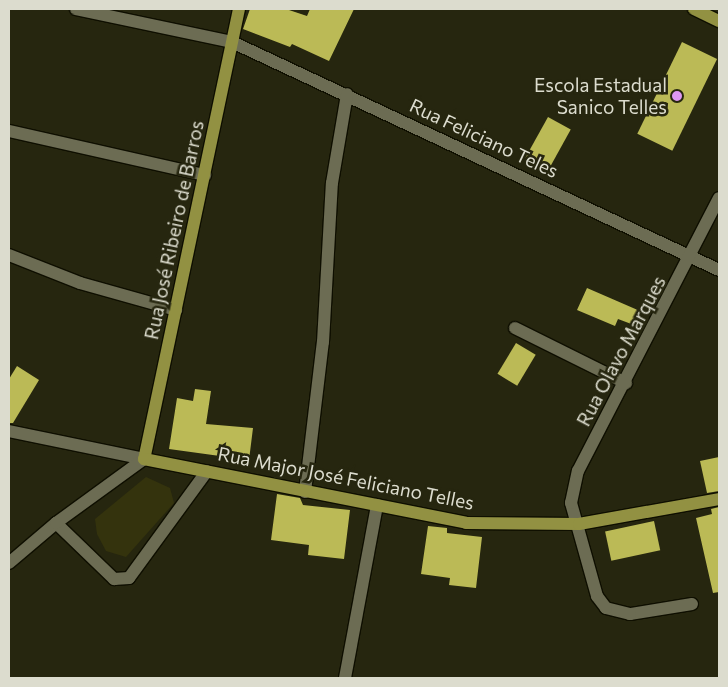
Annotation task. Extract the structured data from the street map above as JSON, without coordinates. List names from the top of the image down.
{
  "streets": {
    "main road": ["Rua José Ribeiro de Barros", "Rua Major José Feliciano Telles"],
    "street": ["Rua Feliciano Teles", "Rua Olavo Marques"]
  },
  "crossings": [
    ["Rua Feliciano Teles", "Rua José Ribeiro de Barros"],
    ["Rua Feliciano Teles", "Rua Olavo Marques"],
    ["Rua José Ribeiro de Barros", "Rua Major José Feliciano Telles"],
    ["Rua Olavo Marques", "Rua Major José Feliciano Telles"]
  ],
  "places": ["Escola Estadual Sanico Telles"]
}
